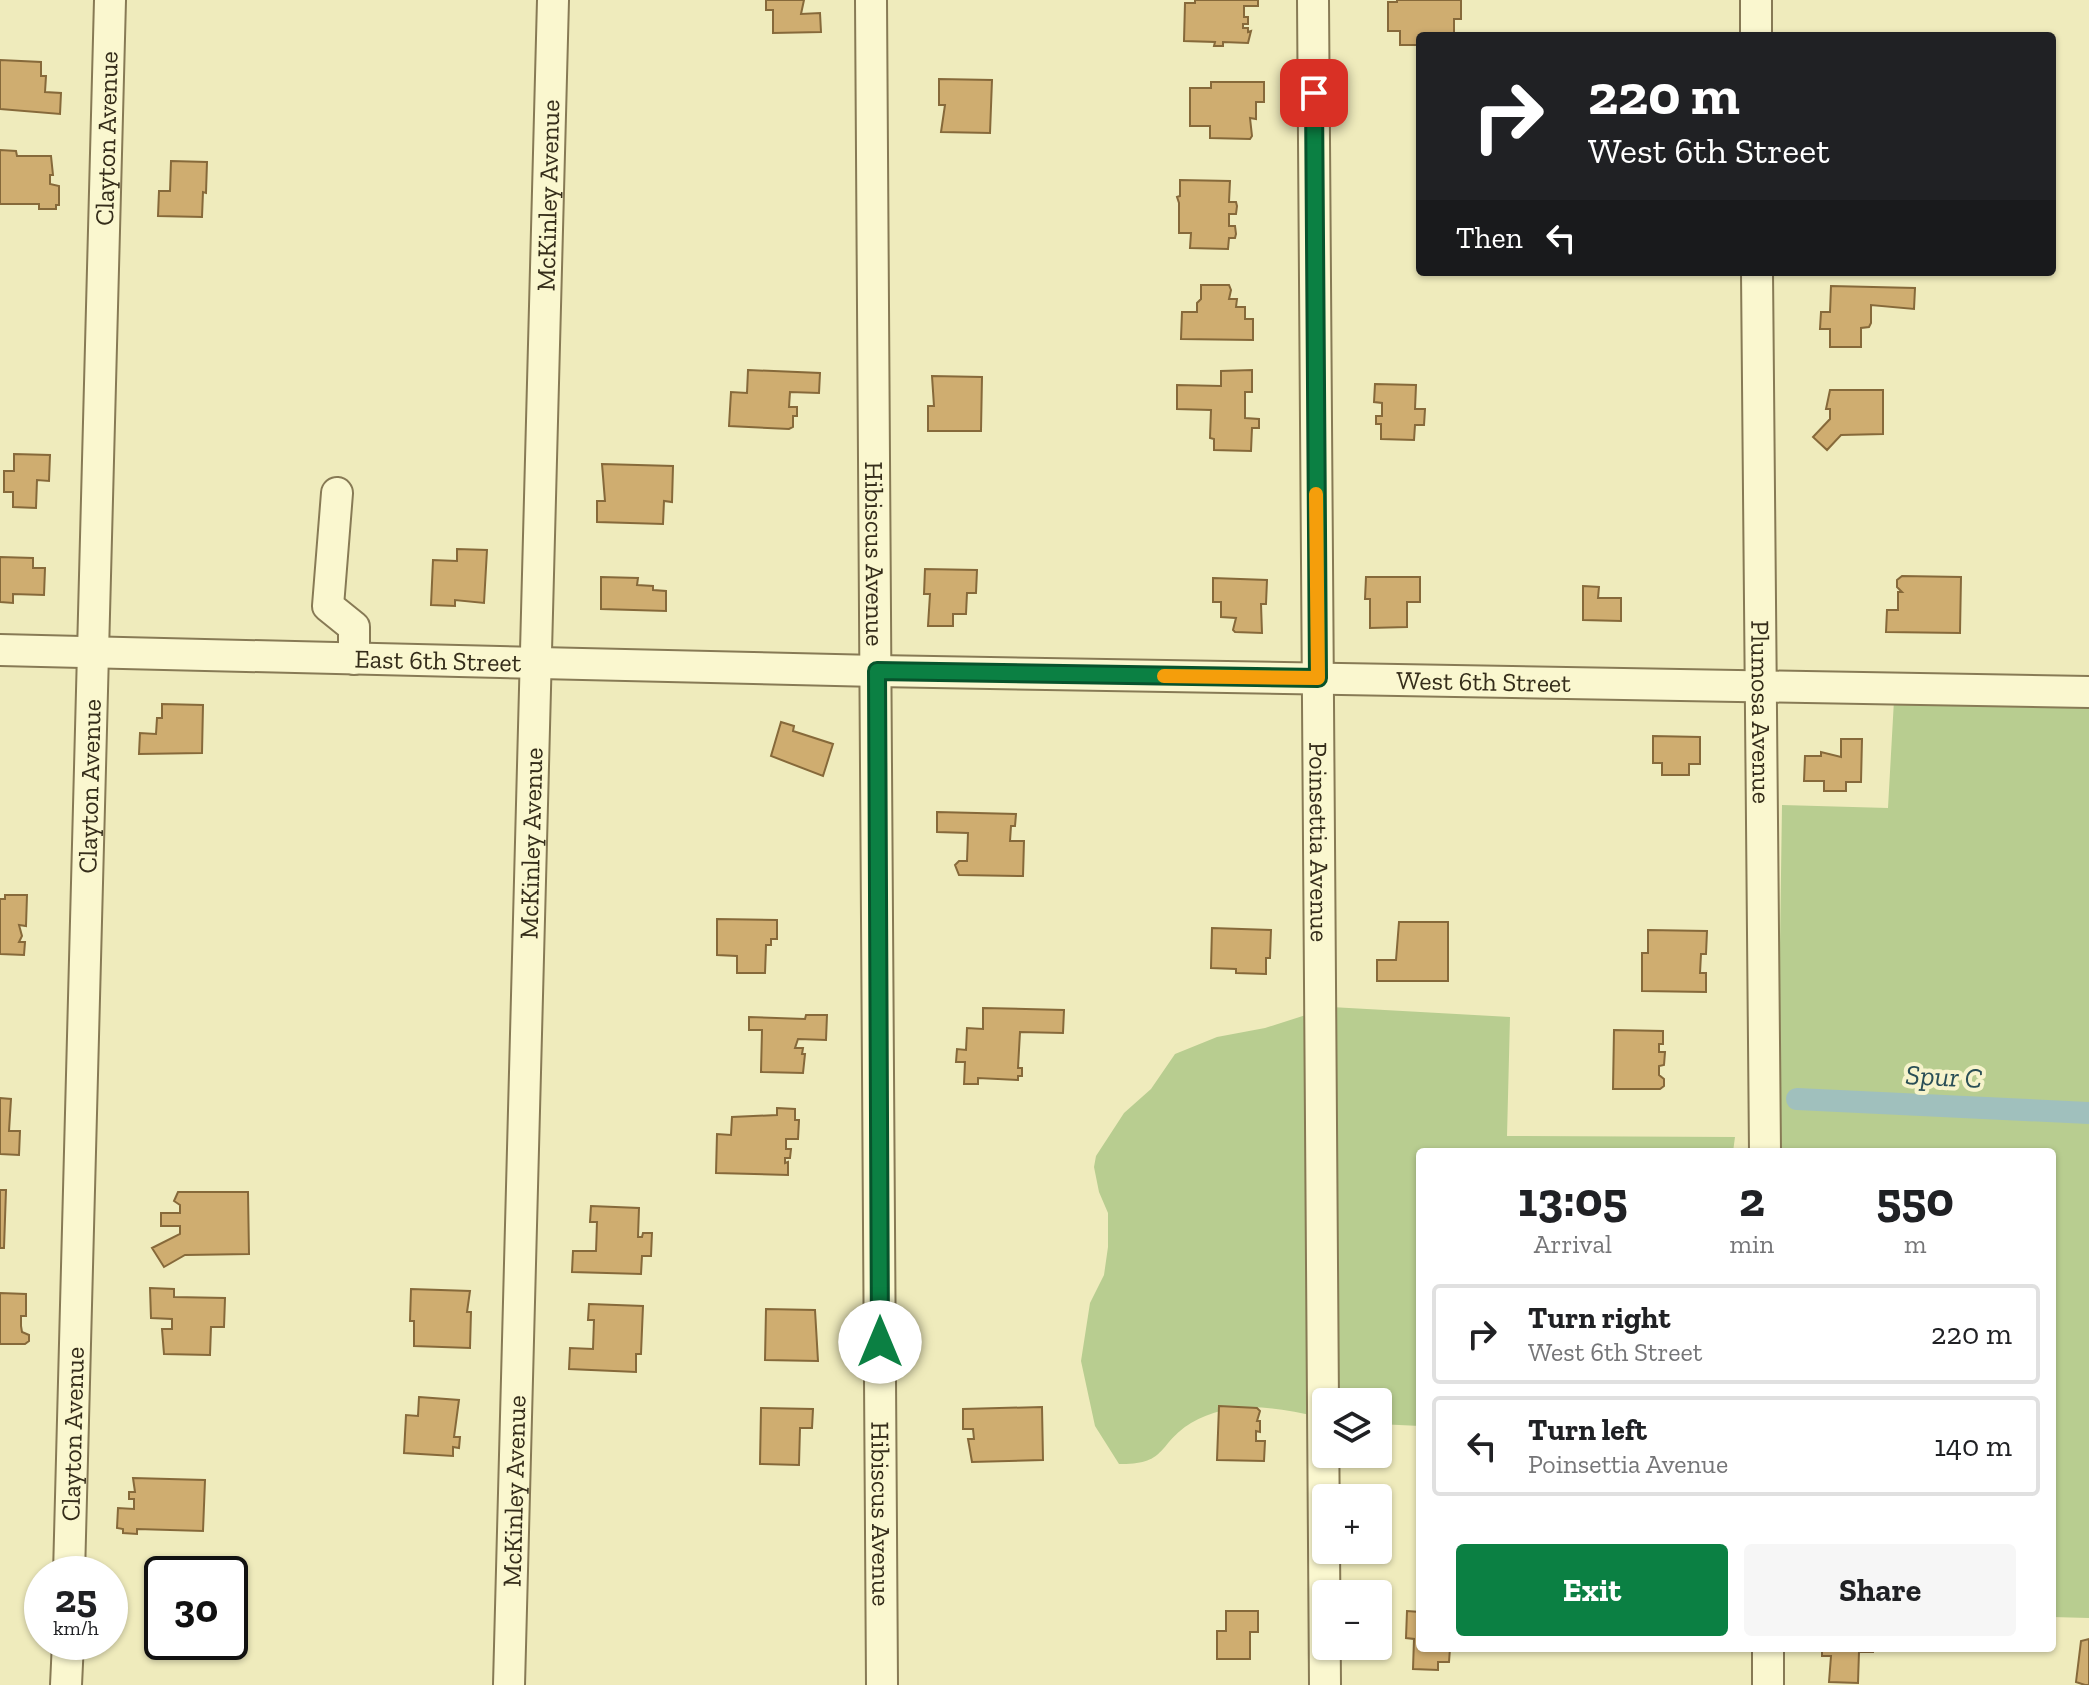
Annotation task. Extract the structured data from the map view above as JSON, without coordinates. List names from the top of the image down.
{
  "streets": {
    "street": [
      "Clayton Avenue",
      "McKinley Avenue",
      "Hibiscus Avenue",
      "East 6th Street",
      "West 6th Street",
      "Plumosa Avenue",
      "Poinsettia Avenue"
    ]
  },
  "crossings": [
    ["Clayton Avenue", "East 6th Street"],
    ["McKinley Avenue", "East 6th Street"],
    ["Hibiscus Avenue", "East 6th Street"],
    ["Hibiscus Avenue", "West 6th Street"],
    ["East 6th Street", "West 6th Street"],
    ["West 6th Street", "Plumosa Avenue"],
    ["West 6th Street", "Poinsettia Avenue"]
  ],
  "water": ["Spur C"],
  "page": {
    "turn": ["220 m", "West 6th Street"],
    "then": "Then",
    "eta": [
      "13:05",
      "Arrival",
      "2",
      "min",
      "550",
      "m"
    ],
    "list": [
      {
        "name": "Turn right",
        "note": "West 6th Street",
        "value": "220 m"
      },
      {
        "name": "Turn left",
        "note": "Poinsettia Avenue",
        "value": "140 m"
      }
    ],
    "map_buttons": ["+", "−"],
    "buttons": ["Exit", "Share"],
    "speed": "25 km/h",
    "limit": "30"
  }
}
